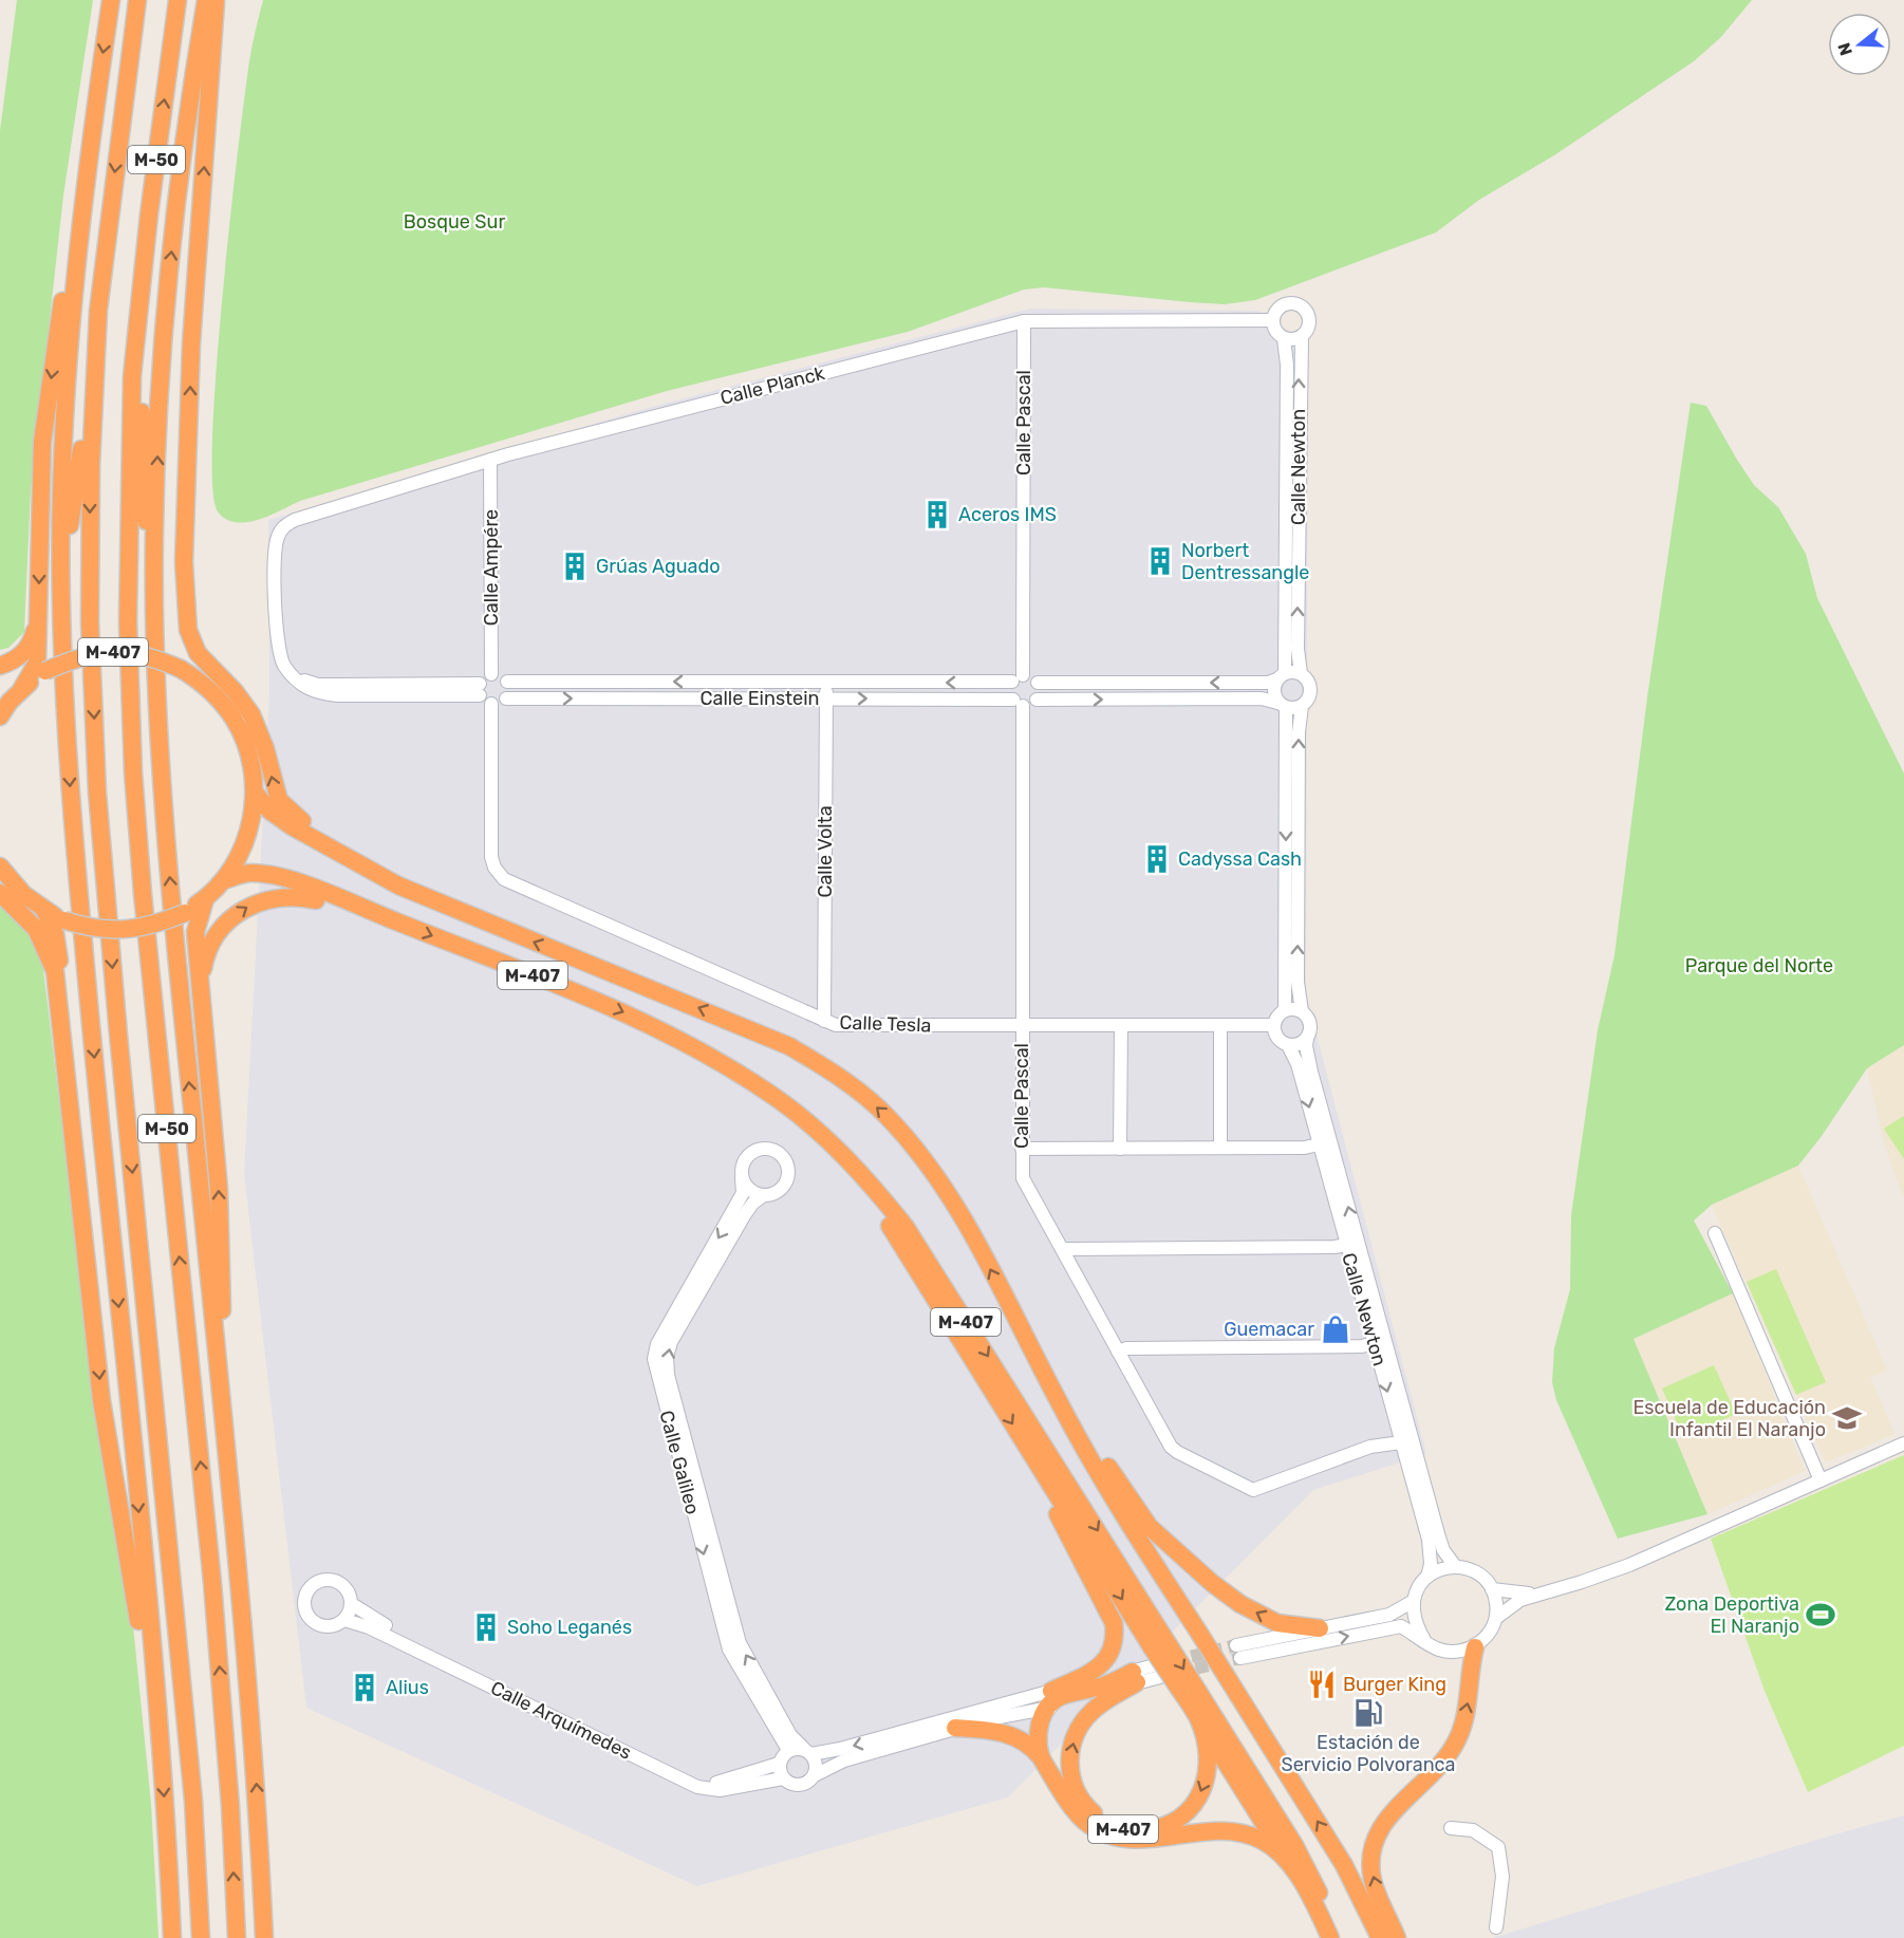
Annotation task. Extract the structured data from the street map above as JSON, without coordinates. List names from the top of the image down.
{
  "streets": {
    "highway": ["M-50", "M-407"],
    "street": [
      "Calle Planck",
      "Calle Pascal",
      "Calle Newton",
      "Calle Ampére",
      "Calle Einstein",
      "Calle Volta",
      "Calle Tesla",
      "Calle Galileo",
      "Calle Arquímedes"
    ]
  },
  "crossings": [
    ["Calle Planck", "Calle Pascal"],
    ["Calle Planck", "Calle Newton"],
    ["Calle Planck", "Calle Ampére"],
    ["Calle Planck", "Calle Einstein"],
    ["Calle Planck", "Calle Tesla"],
    ["Calle Pascal", "Calle Newton"],
    ["Calle Pascal", "Calle Einstein"],
    ["Calle Pascal", "Calle Tesla"],
    ["Calle Newton", "Calle Tesla"],
    ["Calle Ampére", "Calle Einstein"],
    ["Calle Ampére", "Calle Tesla"],
    ["Calle Einstein", "Calle Volta"],
    ["Calle Einstein", "Calle Tesla"],
    ["Calle Volta", "Calle Tesla"],
    ["Calle Galileo", "Calle Arquímedes"]
  ],
  "parks": ["Bosque Sur", "Parque del Norte"],
  "places": {
    "building": [
      "Aceros IMS",
      "Norbert Dentressangle",
      "Grúas Aguado",
      "Cadyssa Cash",
      "Soho Leganés",
      "Alius"
    ],
    "shop": ["Guemacar"],
    "school or university": ["Escuela de Educación Infantil El Naranjo"],
    "sports": ["Zona Deportiva El Naranjo"],
    "restaurant": ["Burger King"],
    "fuel station": ["Estación de Servicio Polvoranca"]
  },
  "north": "left"
}
